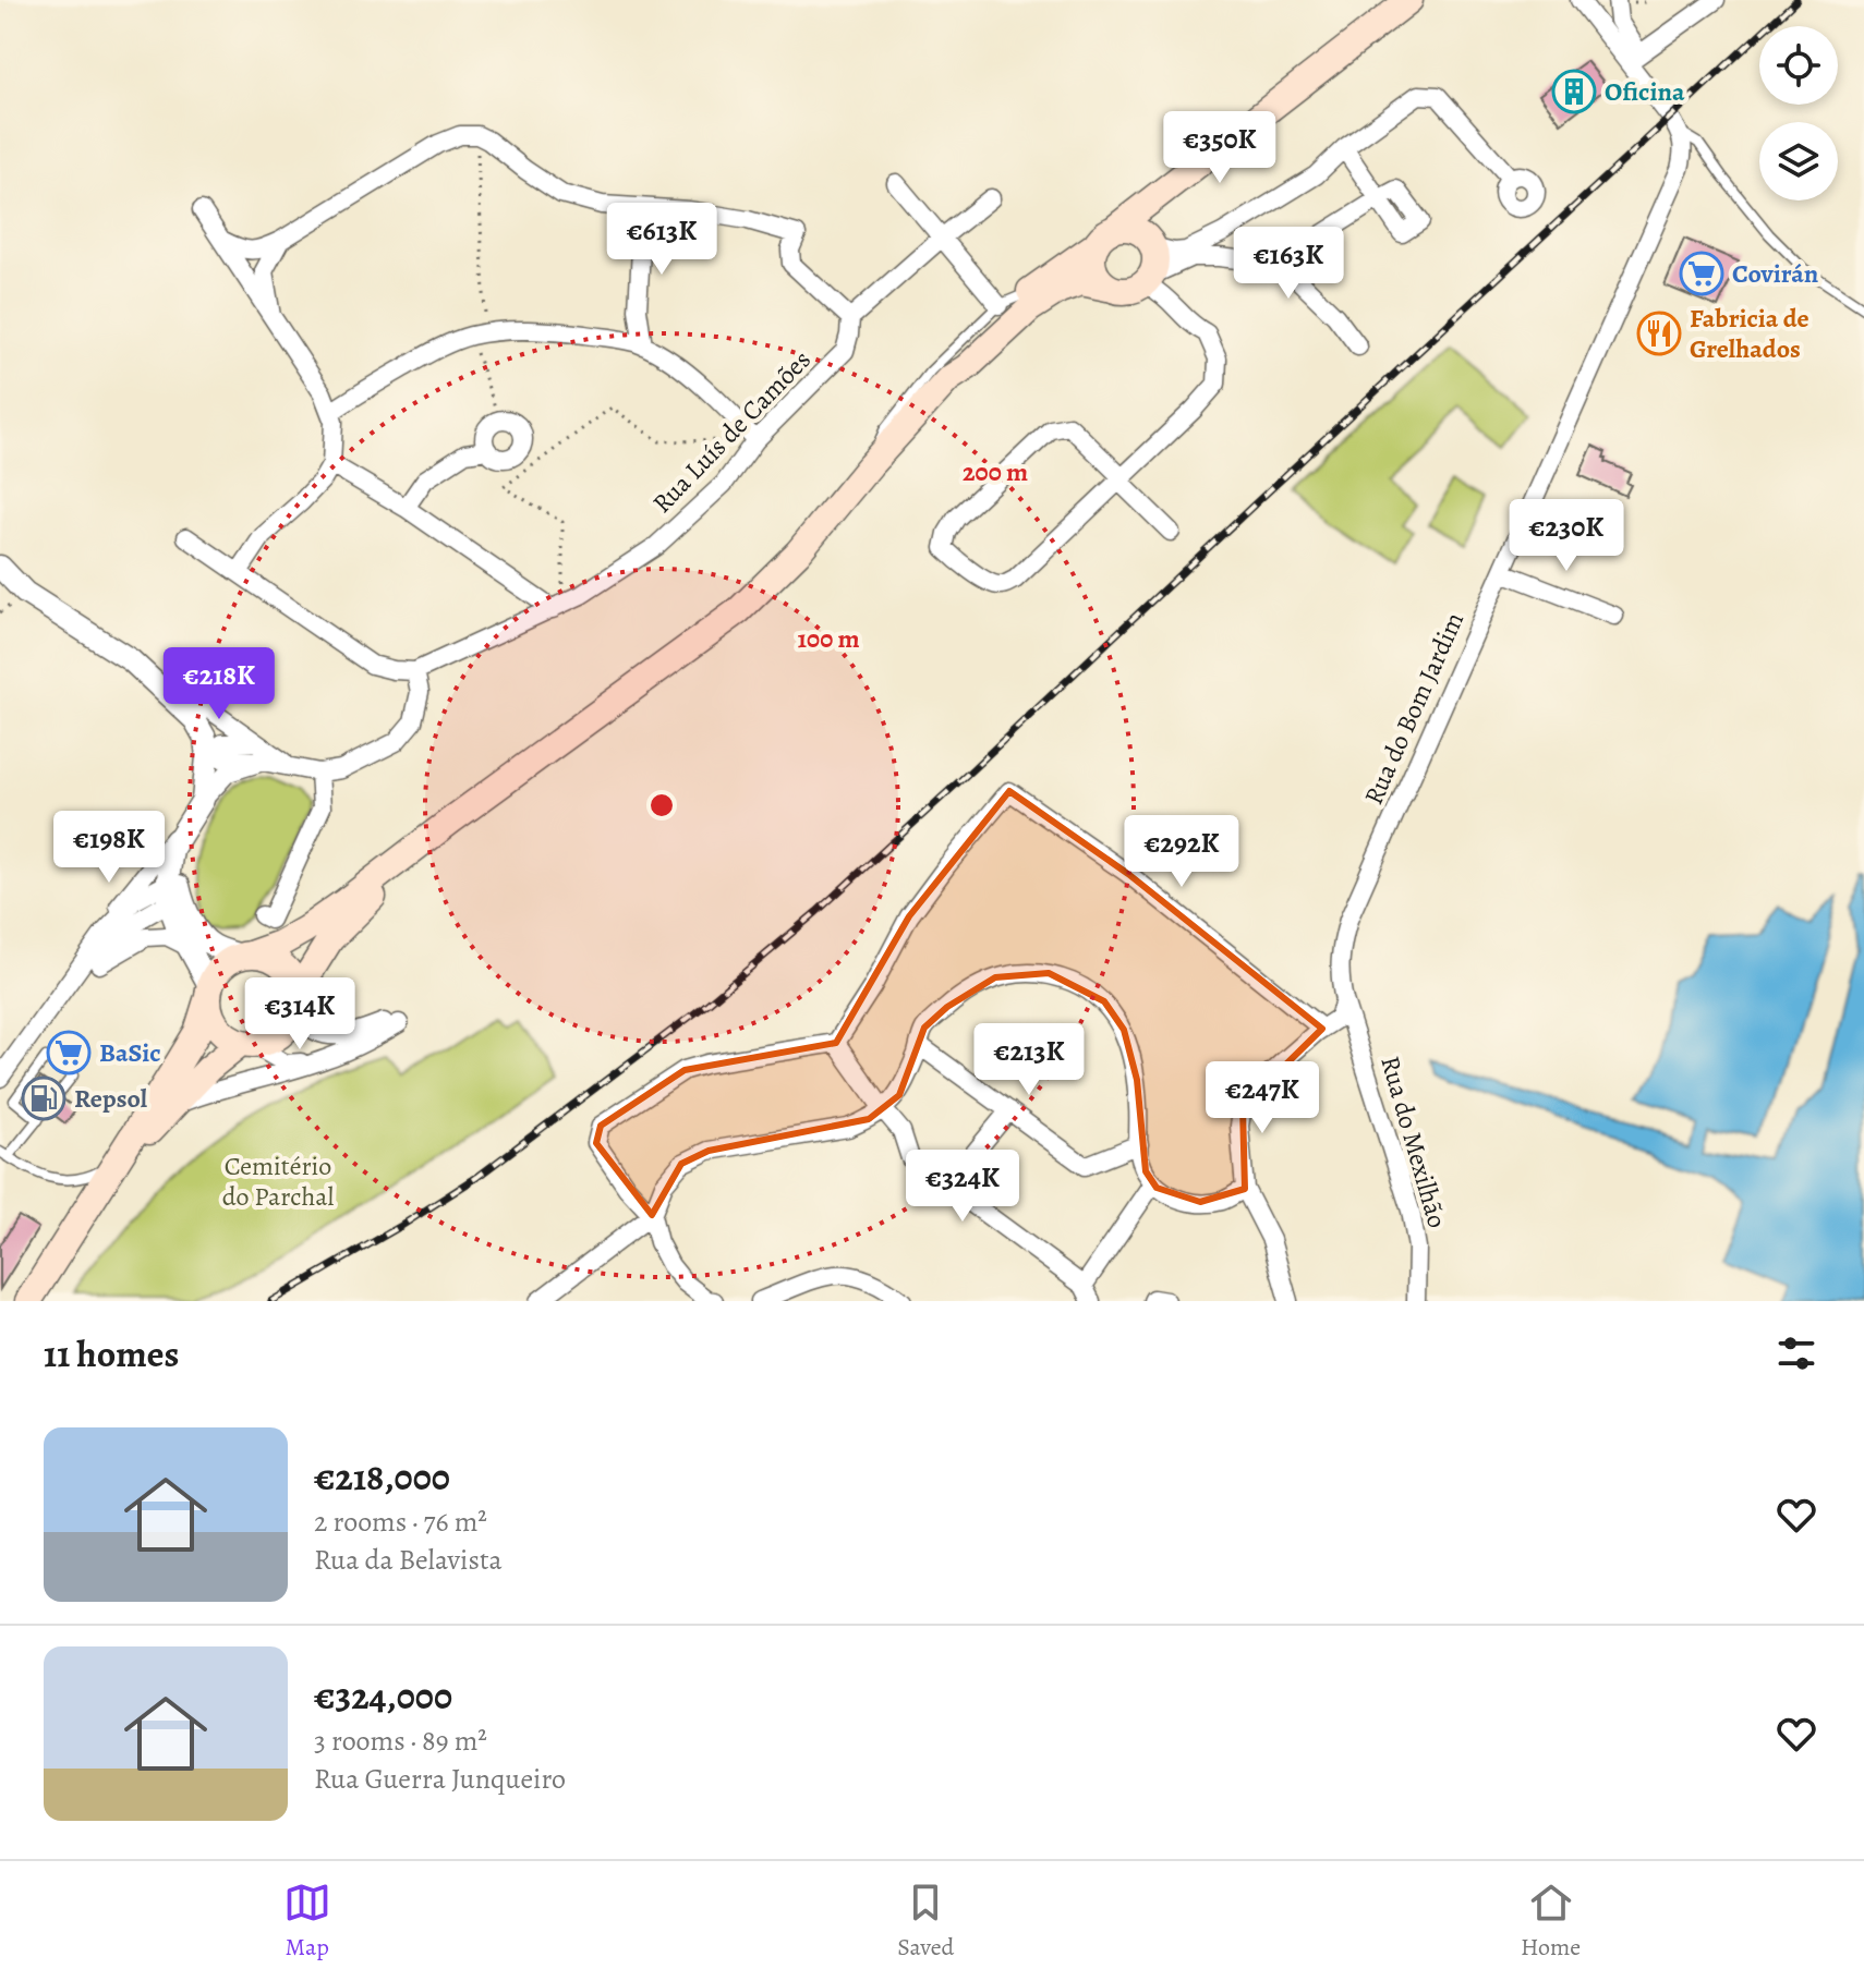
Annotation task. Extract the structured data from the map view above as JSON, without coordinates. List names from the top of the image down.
{
  "streets": {
    "street": ["Rua Luís de Camões", "Rua do Bom Jardim", "Rua do Mexilhão"]
  },
  "crossings": [
    ["Rua do Bom Jardim", "Rua do Mexilhão"]
  ],
  "parks": ["Cemitério do Parchal"],
  "places": {
    "building": ["Oficina"],
    "supermarket": ["Covirán", "BaSic"],
    "restaurant": ["Fabricia de Grelhados"],
    "fuel station": ["Repsol"]
  },
  "page": {
    "price": [
      "€350K",
      "€613K",
      "€163K",
      "€230K",
      "€218K",
      "€198K",
      "€292K",
      "€314K",
      "€213K",
      "€247K",
      "€324K"
    ],
    "heading": "11 homes",
    "list": [
      {
        "name": "€218,000",
        "note": "2 rooms · 76 m² · Rua da Belavista"
      },
      {
        "name": "€324,000",
        "note": "3 rooms · 89 m² · Rua Guerra Junqueiro"
      }
    ],
    "tabs": ["Map", "Saved", "Home"]
  },
  "rings": ["200 m", "100 m"]
}
